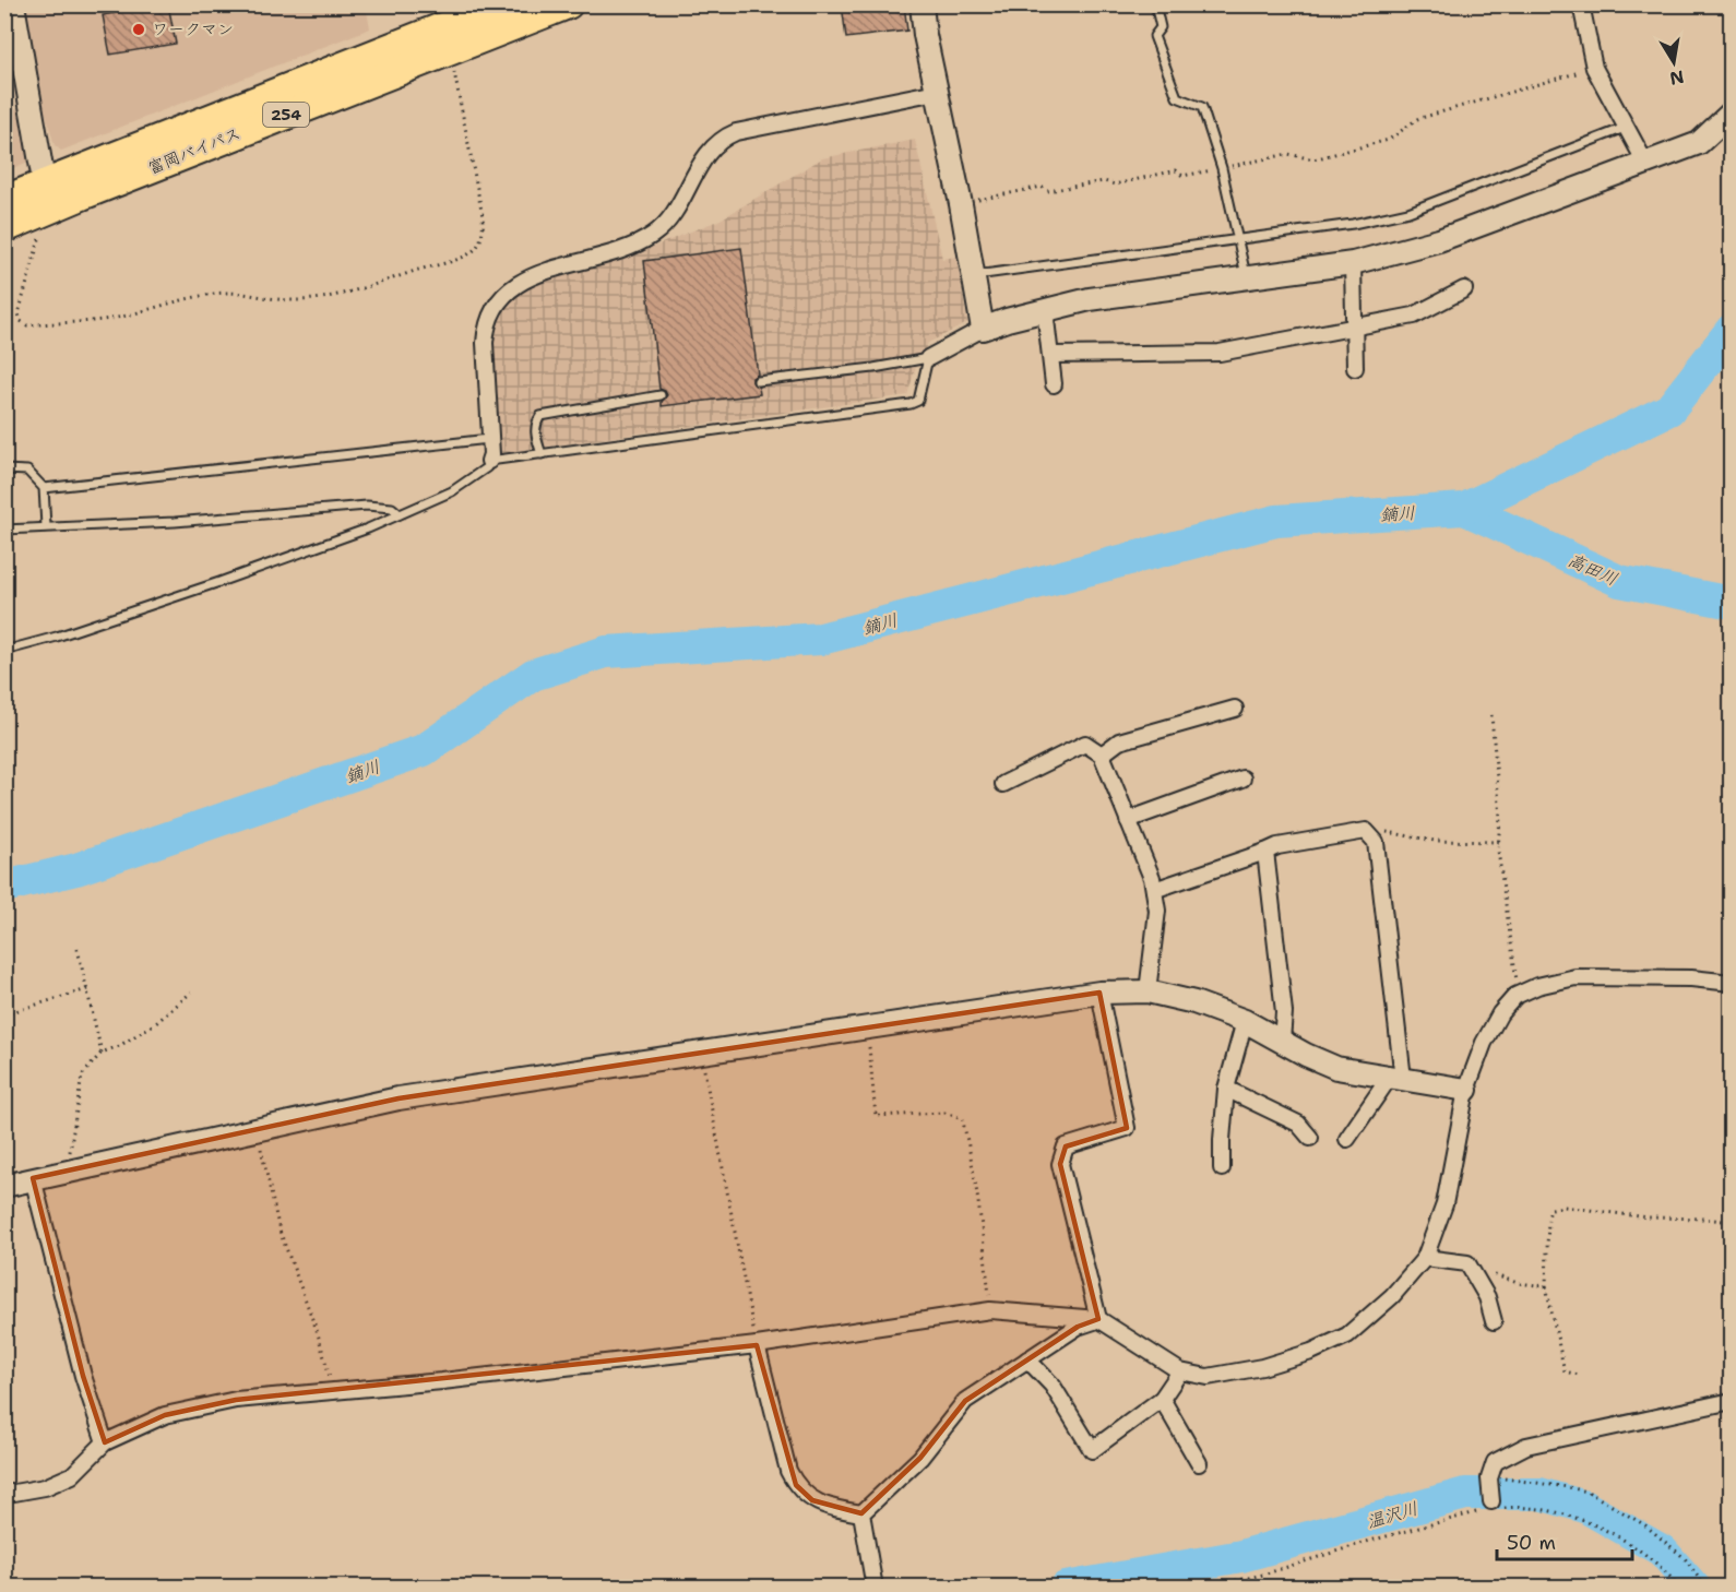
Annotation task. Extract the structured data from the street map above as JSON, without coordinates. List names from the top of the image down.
{
  "streets": {
    "highway": ["254", "富岡バイパス"]
  },
  "water": ["鏑川", "高田川", "温沢川"],
  "places": ["ワークマン"],
  "scale_bar": "50 m",
  "north": "bottom"
}
